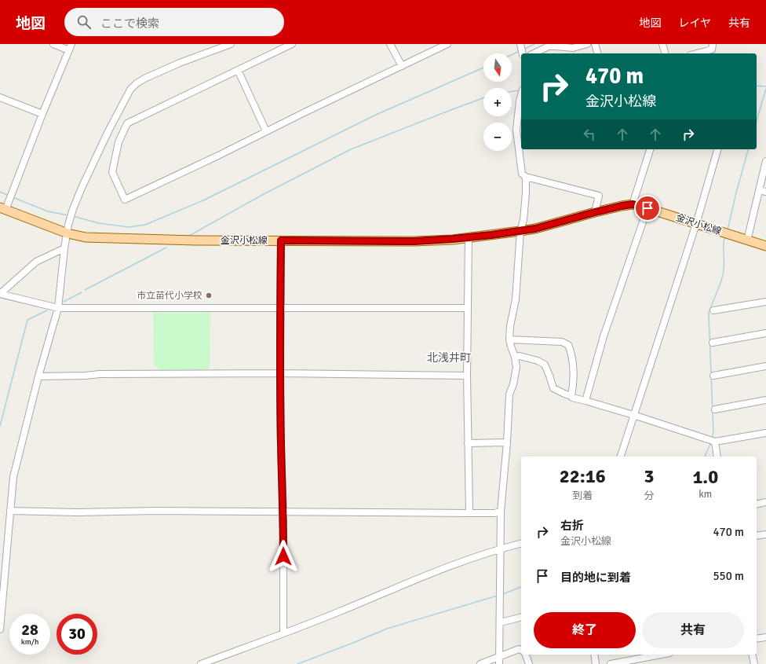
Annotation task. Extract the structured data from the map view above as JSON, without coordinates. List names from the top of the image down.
{
  "streets": {
    "main road": ["金沢小松線"]
  },
  "districts": ["北浅井町"],
  "places": ["市立苗代小学校"],
  "north": "bottom",
  "page": {
    "header": "地図",
    "search": "ここで検索",
    "nav": ["地図", "レイヤ", "共有"],
    "map_buttons": ["+", "−"],
    "turn": ["470 m", "金沢小松線"],
    "eta": [
      "22:16",
      "到着",
      "3",
      "分",
      "1.0",
      "km"
    ],
    "list": [
      {
        "name": "右折",
        "note": "金沢小松線",
        "value": "470 m"
      },
      {
        "name": "目的地に到着",
        "value": "550 m"
      }
    ],
    "buttons": ["終了", "共有"],
    "speed": "28 km/h",
    "limit": "30"
  }
}
